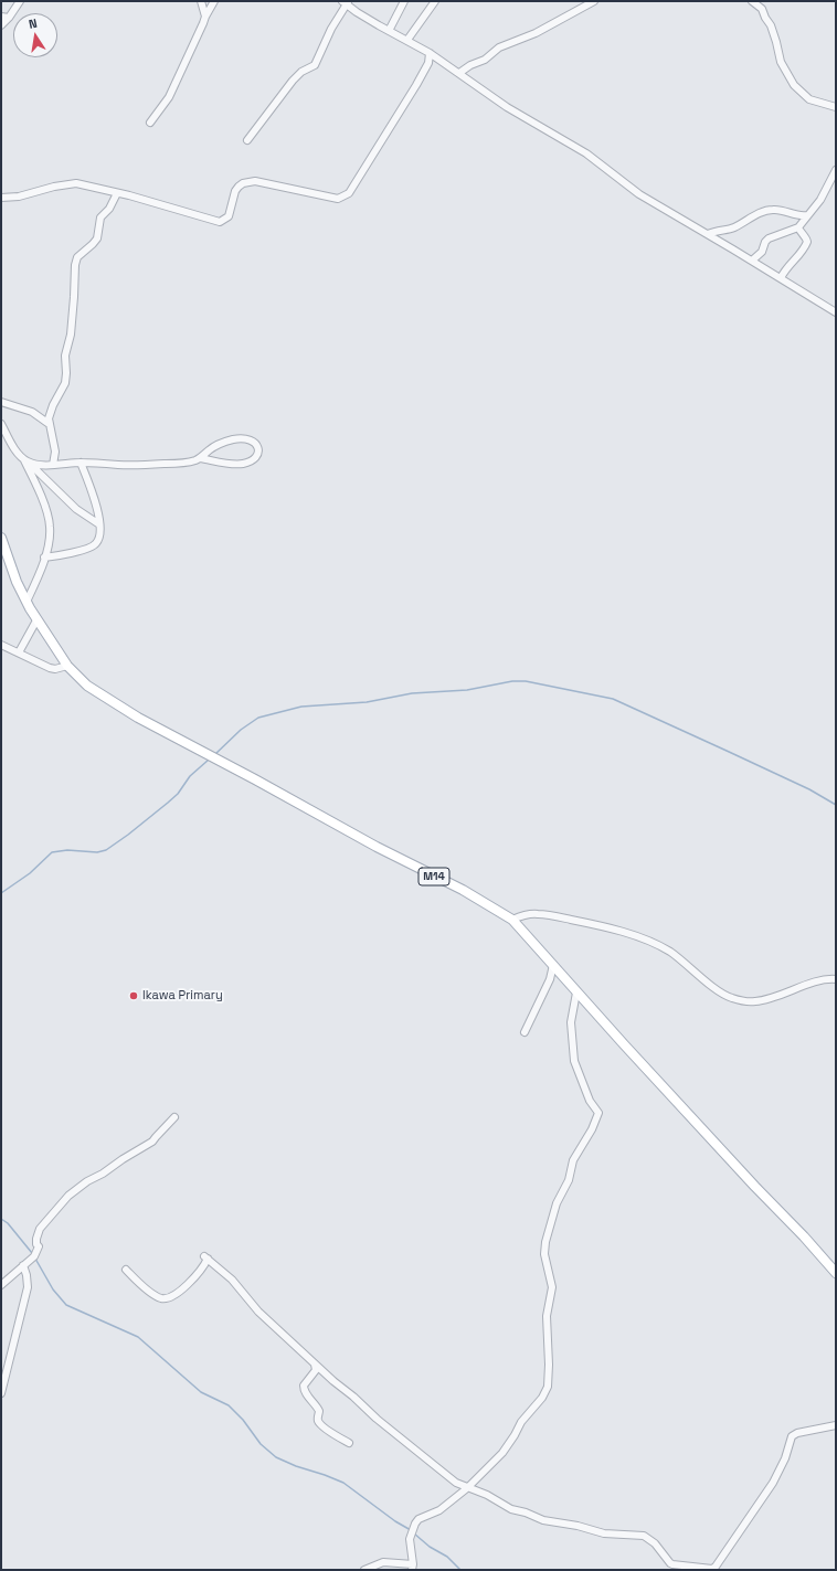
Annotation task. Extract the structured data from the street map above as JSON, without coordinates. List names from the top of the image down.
{
  "streets": {
    "main road": ["M14"]
  },
  "places": ["Ikawa Primary"],
  "north": "top"
}
